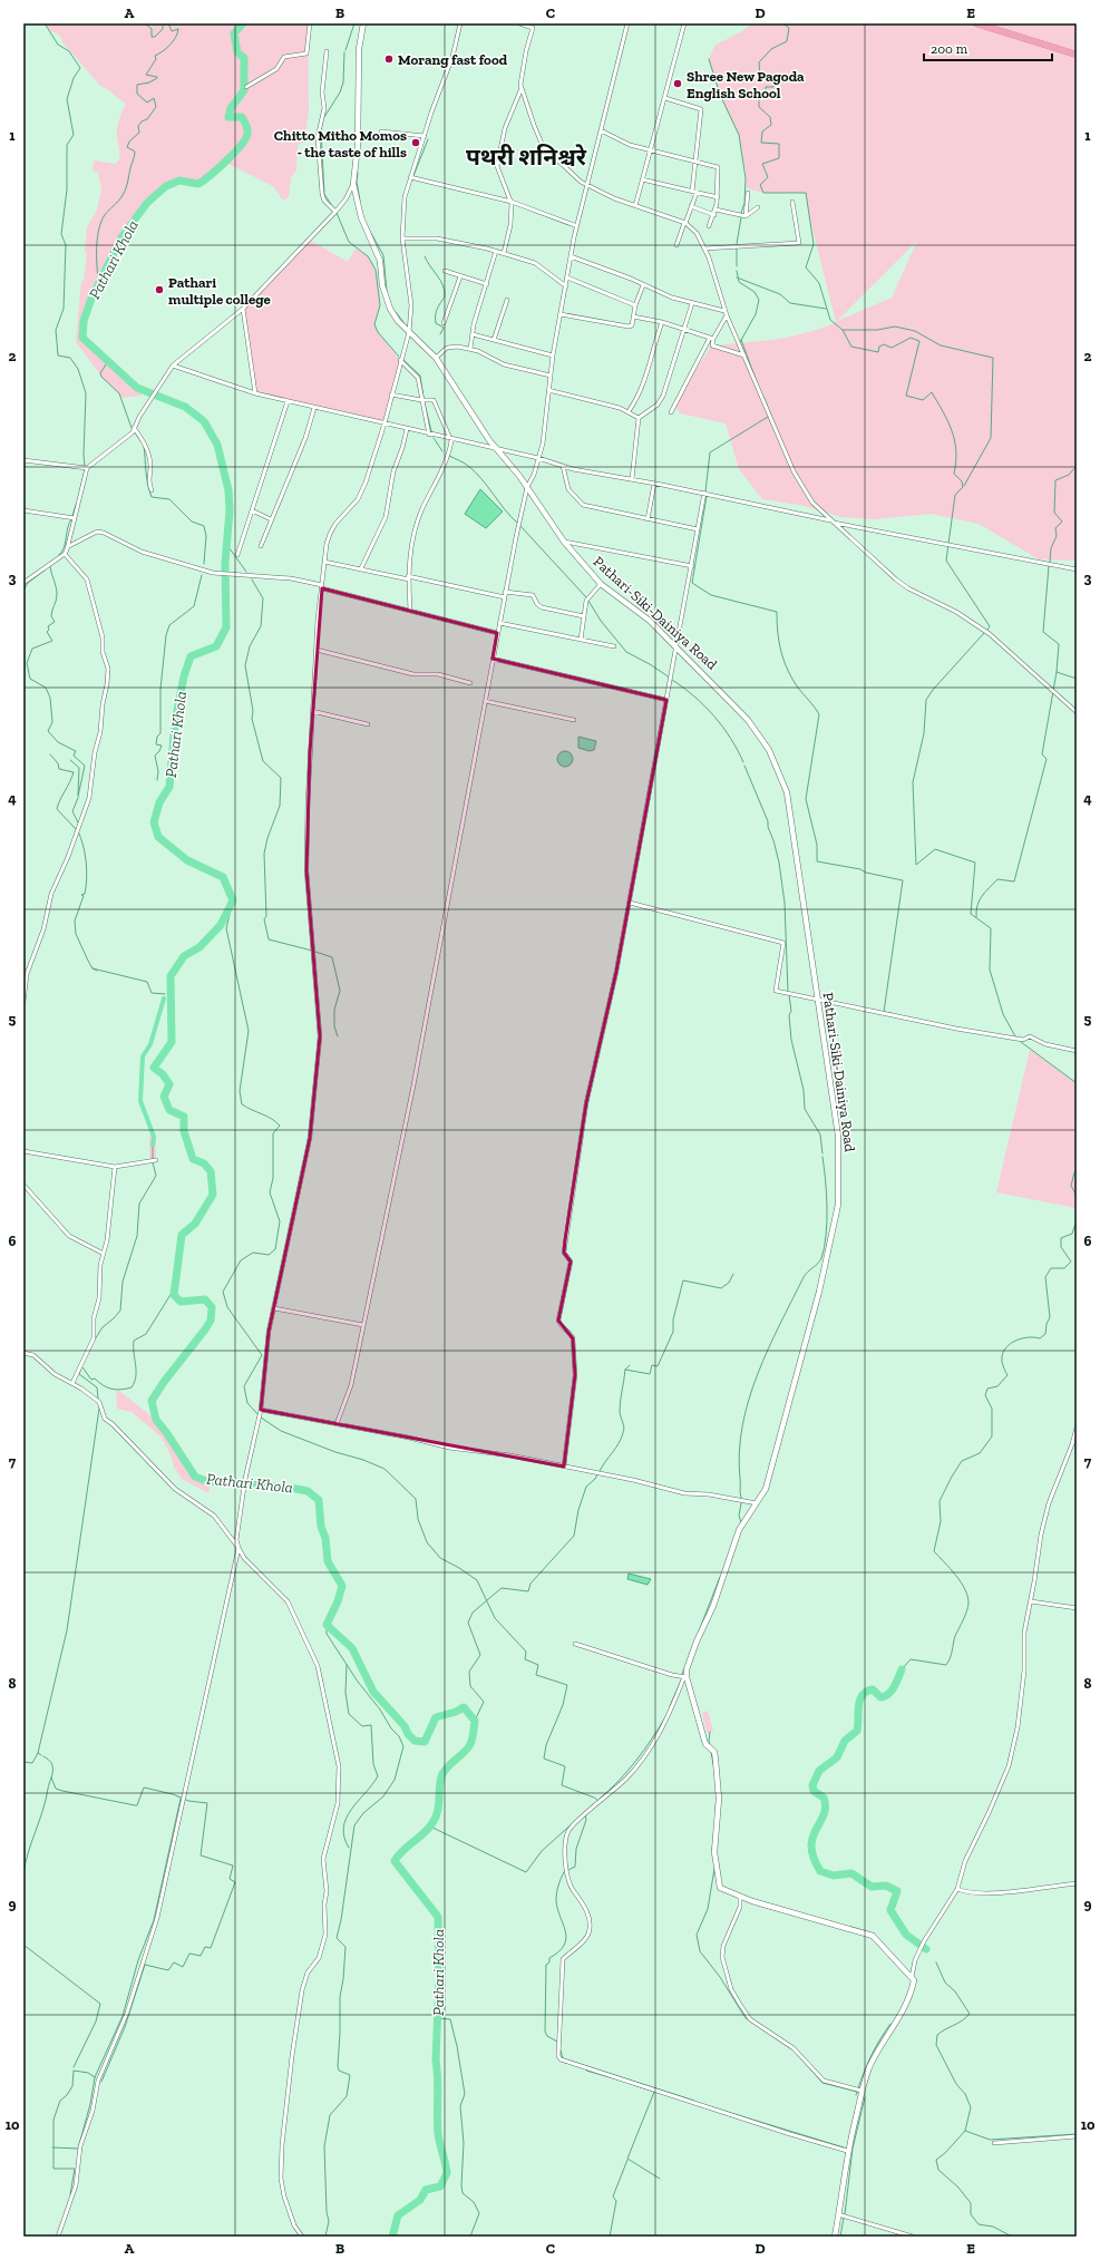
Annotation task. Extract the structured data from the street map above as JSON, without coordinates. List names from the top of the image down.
{
  "streets": {
    "main road": ["Pathari-Siki-Dainiya Road"]
  },
  "districts": ["पथरी शनिश्चरे"],
  "water": ["Pathari Khola"],
  "places": [
    "Morang fast food",
    "Shree New Pagoda English School",
    "Chitto Mitho Momos - the taste of hills",
    "Pathari multiple college"
  ],
  "scale_bar": "200 m",
  "grid": {
    "columns": [
      "A",
      "B",
      "C",
      "D",
      "E"
    ],
    "rows": [
      "1",
      "2",
      "3",
      "4",
      "5",
      "6",
      "7",
      "8",
      "9",
      "10"
    ]
  }
}
